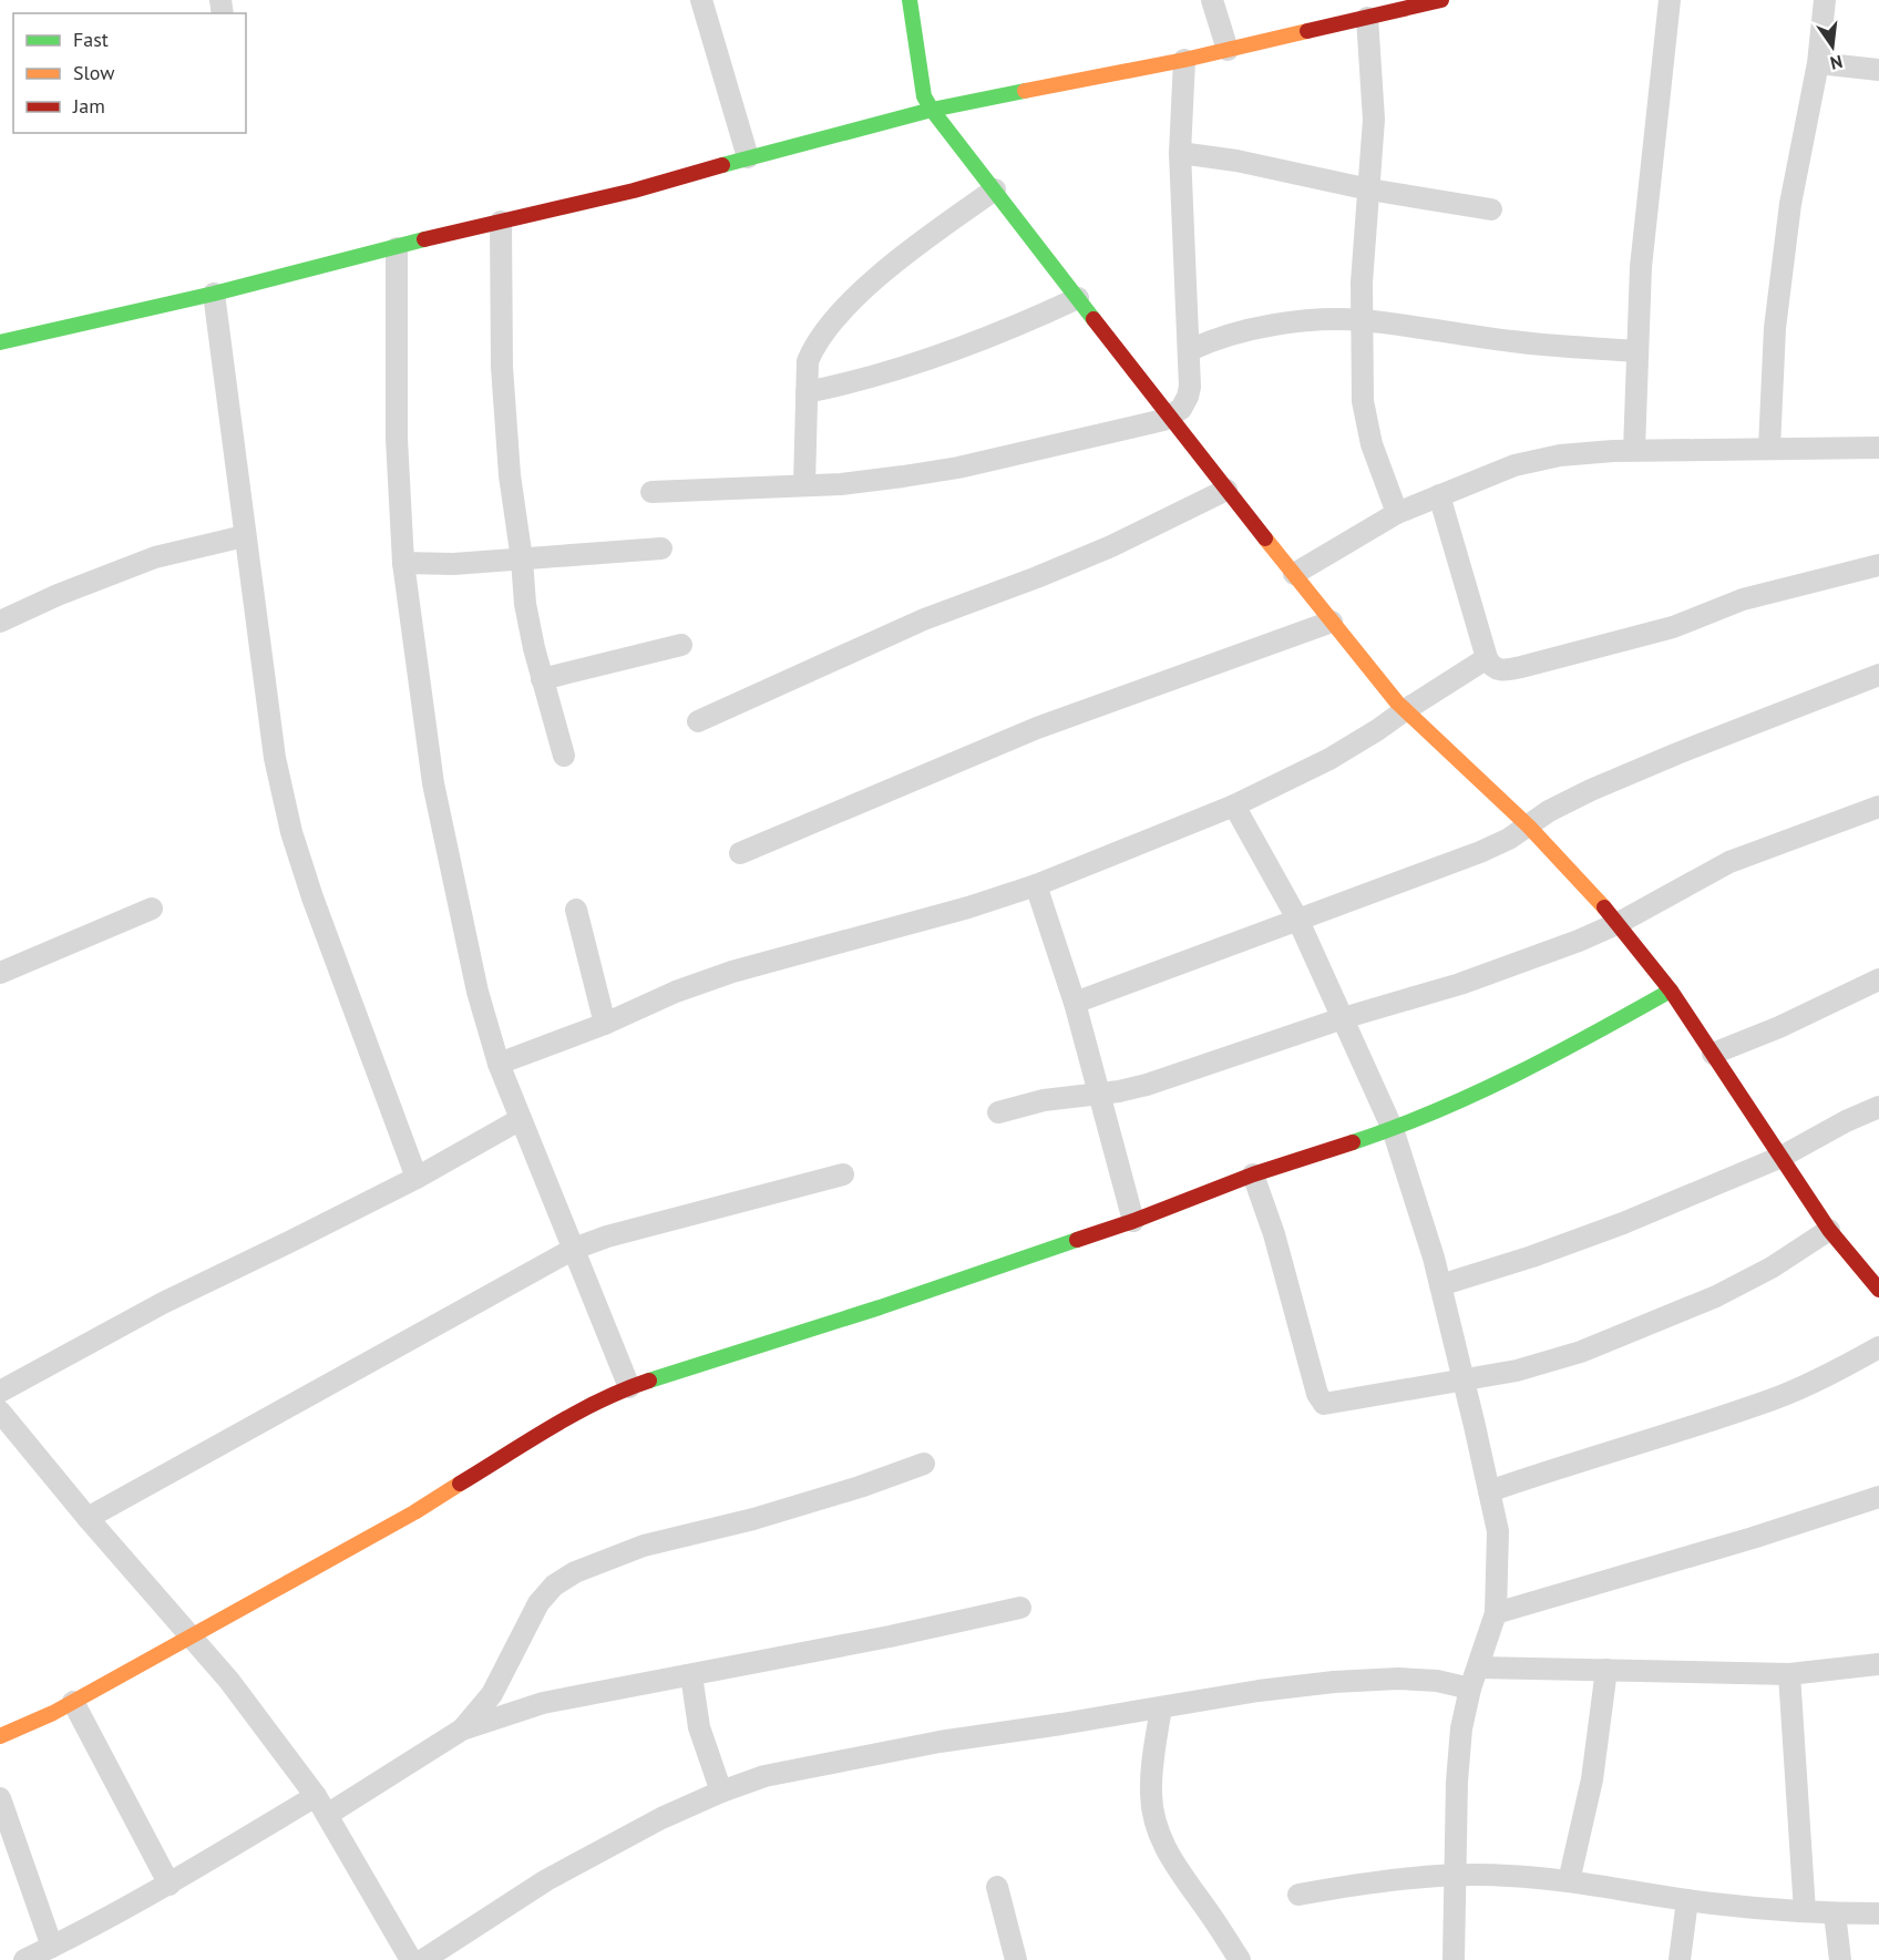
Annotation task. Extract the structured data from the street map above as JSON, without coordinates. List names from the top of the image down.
{
  "legend": ["Fast", "Slow", "Jam"],
  "north": "bottom"
}
